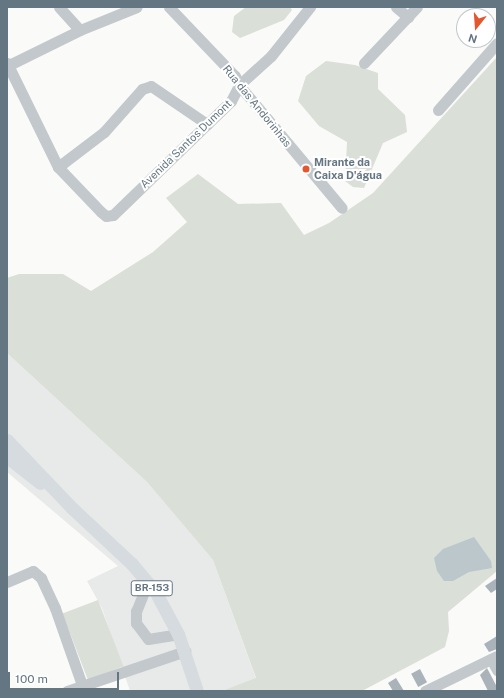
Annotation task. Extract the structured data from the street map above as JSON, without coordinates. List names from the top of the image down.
{
  "streets": {
    "main road": ["BR-153"],
    "street": ["Rua das Andorinhas", "Avenida Santos Dumont"]
  },
  "crossings": [
    ["Rua das Andorinhas", "Avenida Santos Dumont"]
  ],
  "places": ["Mirante da Caixa D'água"],
  "scale_bar": "100 m",
  "north": "bottom"
}
